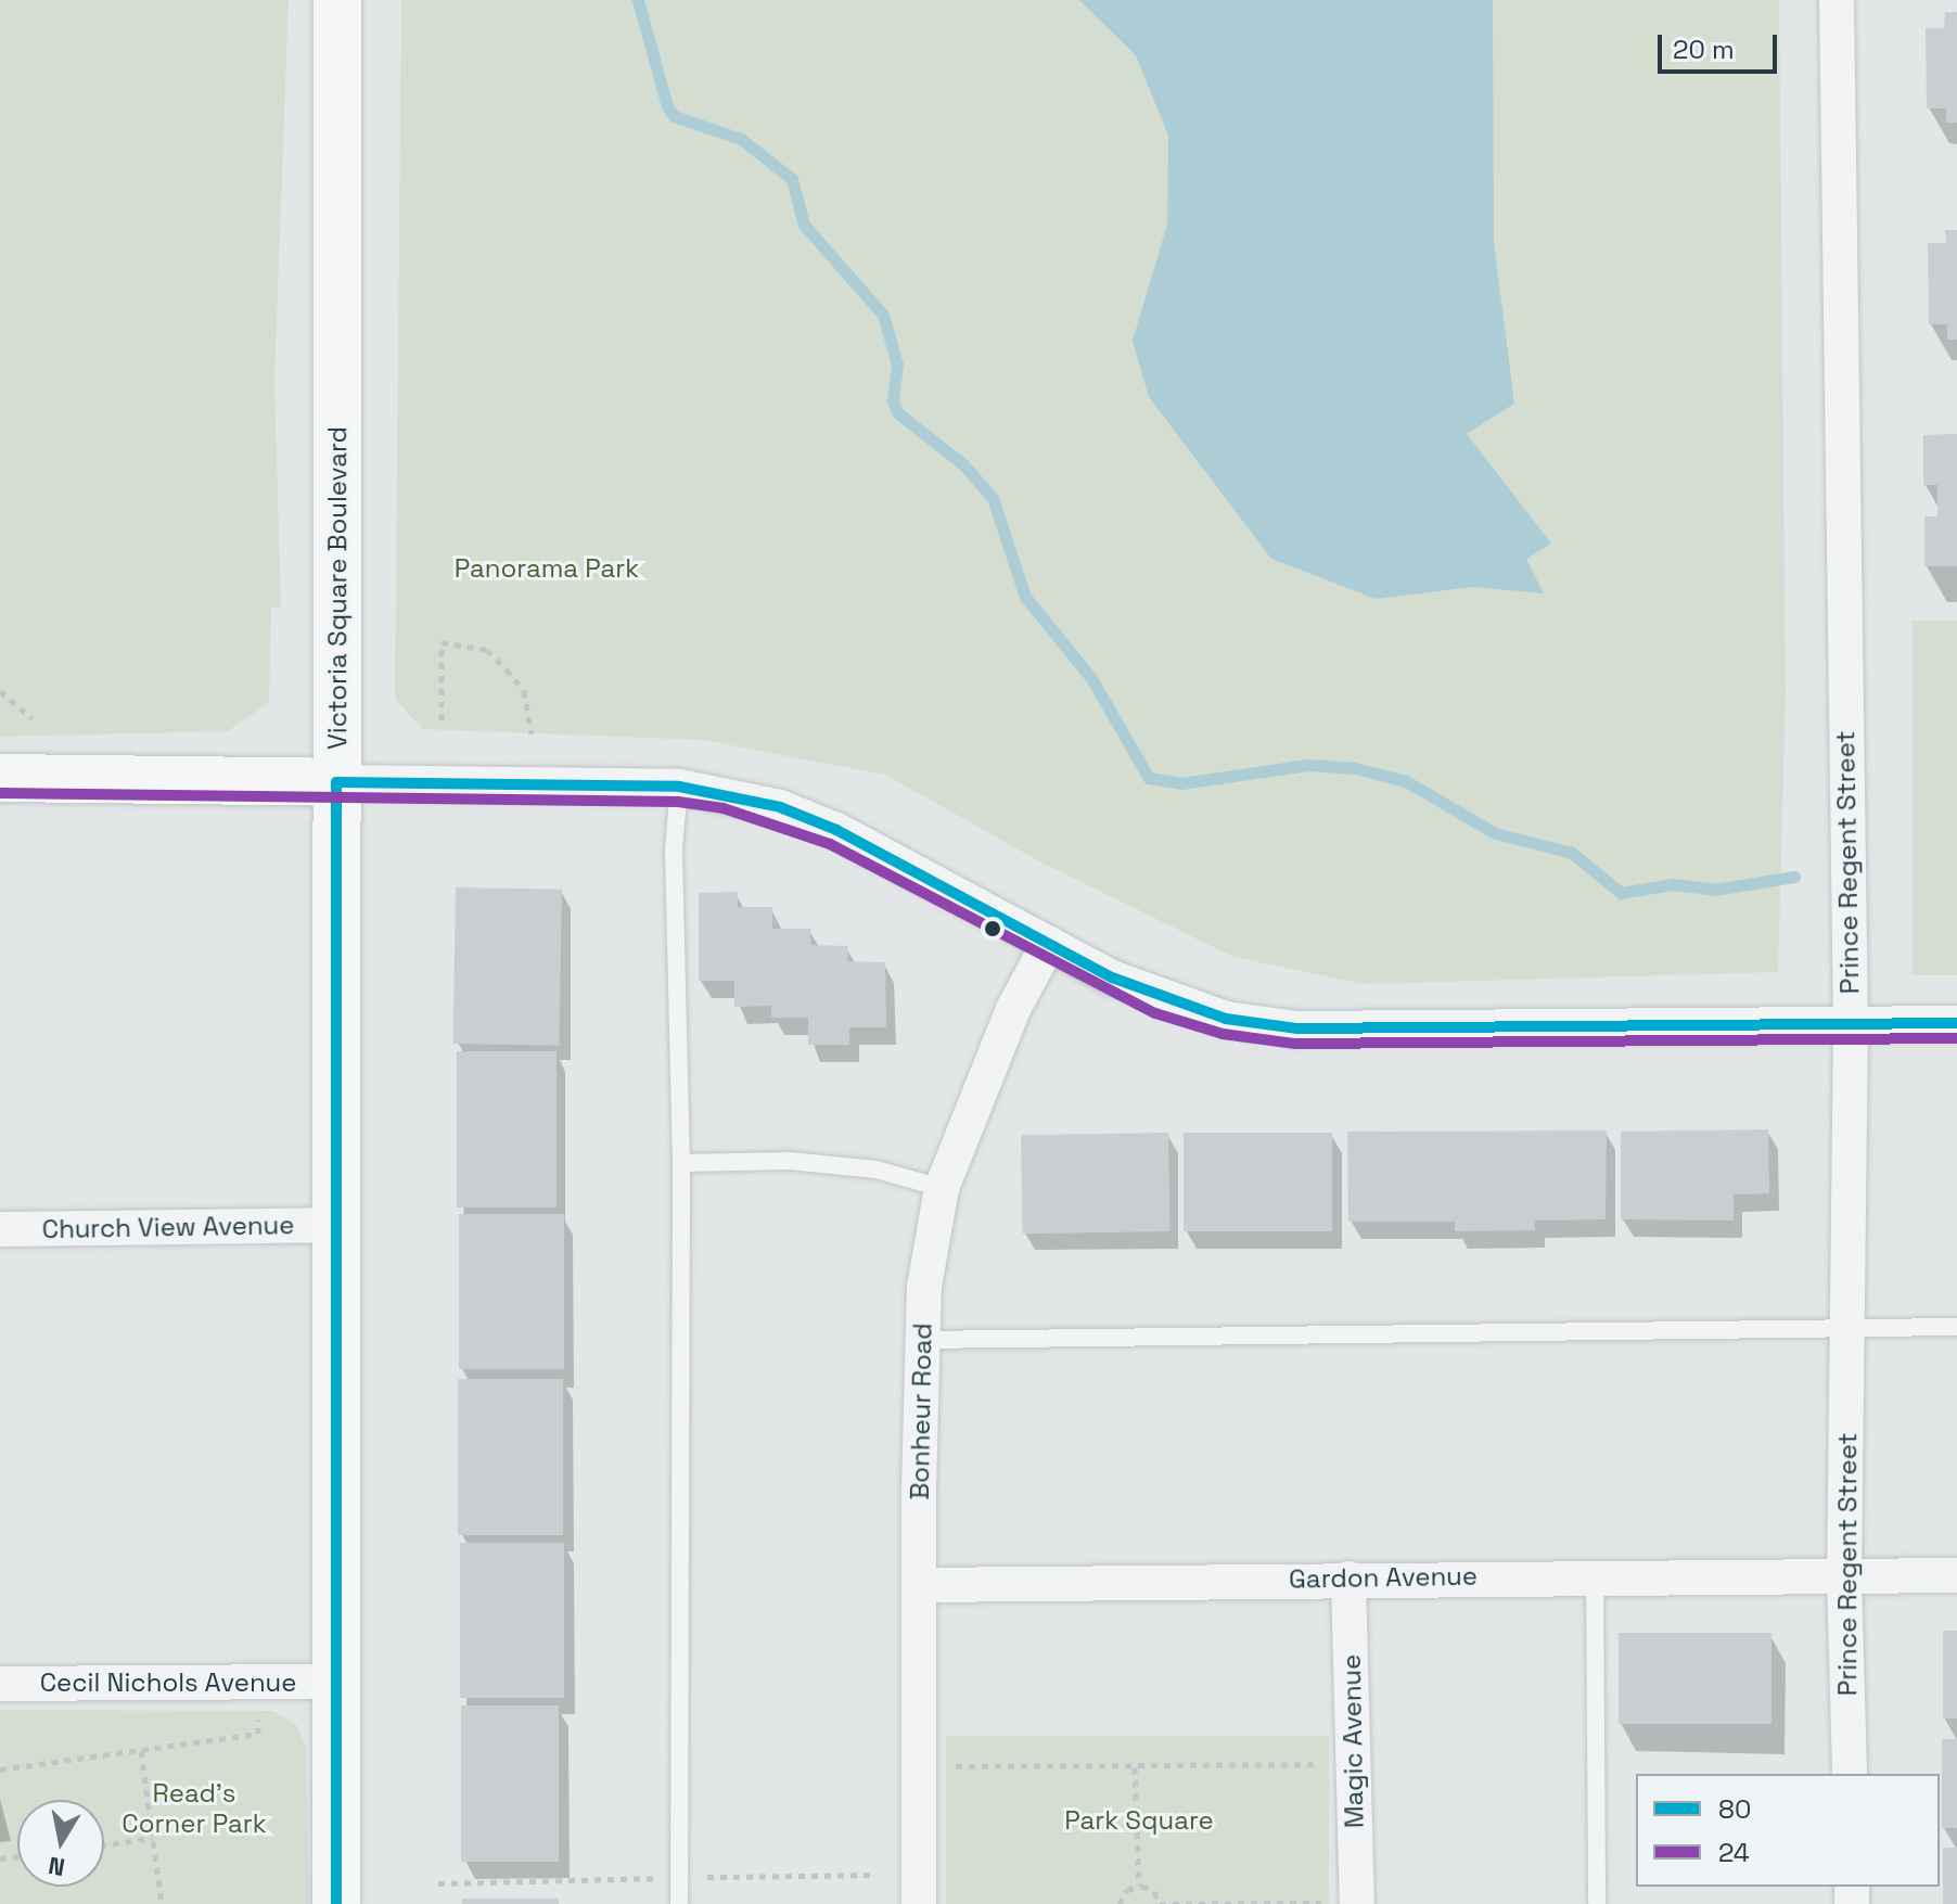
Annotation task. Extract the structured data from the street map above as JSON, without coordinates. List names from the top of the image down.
{
  "streets": {
    "street": [
      "Victoria Square Boulevard",
      "Prince Regent Street",
      "Church View Avenue",
      "Bonheur Road",
      "Gardon Avenue",
      "Cecil Nichols Avenue",
      "Magic Avenue"
    ]
  },
  "crossings": [
    ["Victoria Square Boulevard", "Church View Avenue"],
    ["Victoria Square Boulevard", "Cecil Nichols Avenue"],
    ["Prince Regent Street", "Gardon Avenue"],
    ["Bonheur Road", "Gardon Avenue"],
    ["Gardon Avenue", "Magic Avenue"]
  ],
  "parks": ["Panorama Park", "Read's Corner Park", "Park Square"],
  "lines": ["transit line 80", "transit line 24"],
  "legend": ["80", "24"],
  "scale_bar": "20 m",
  "north": "bottom"
}
